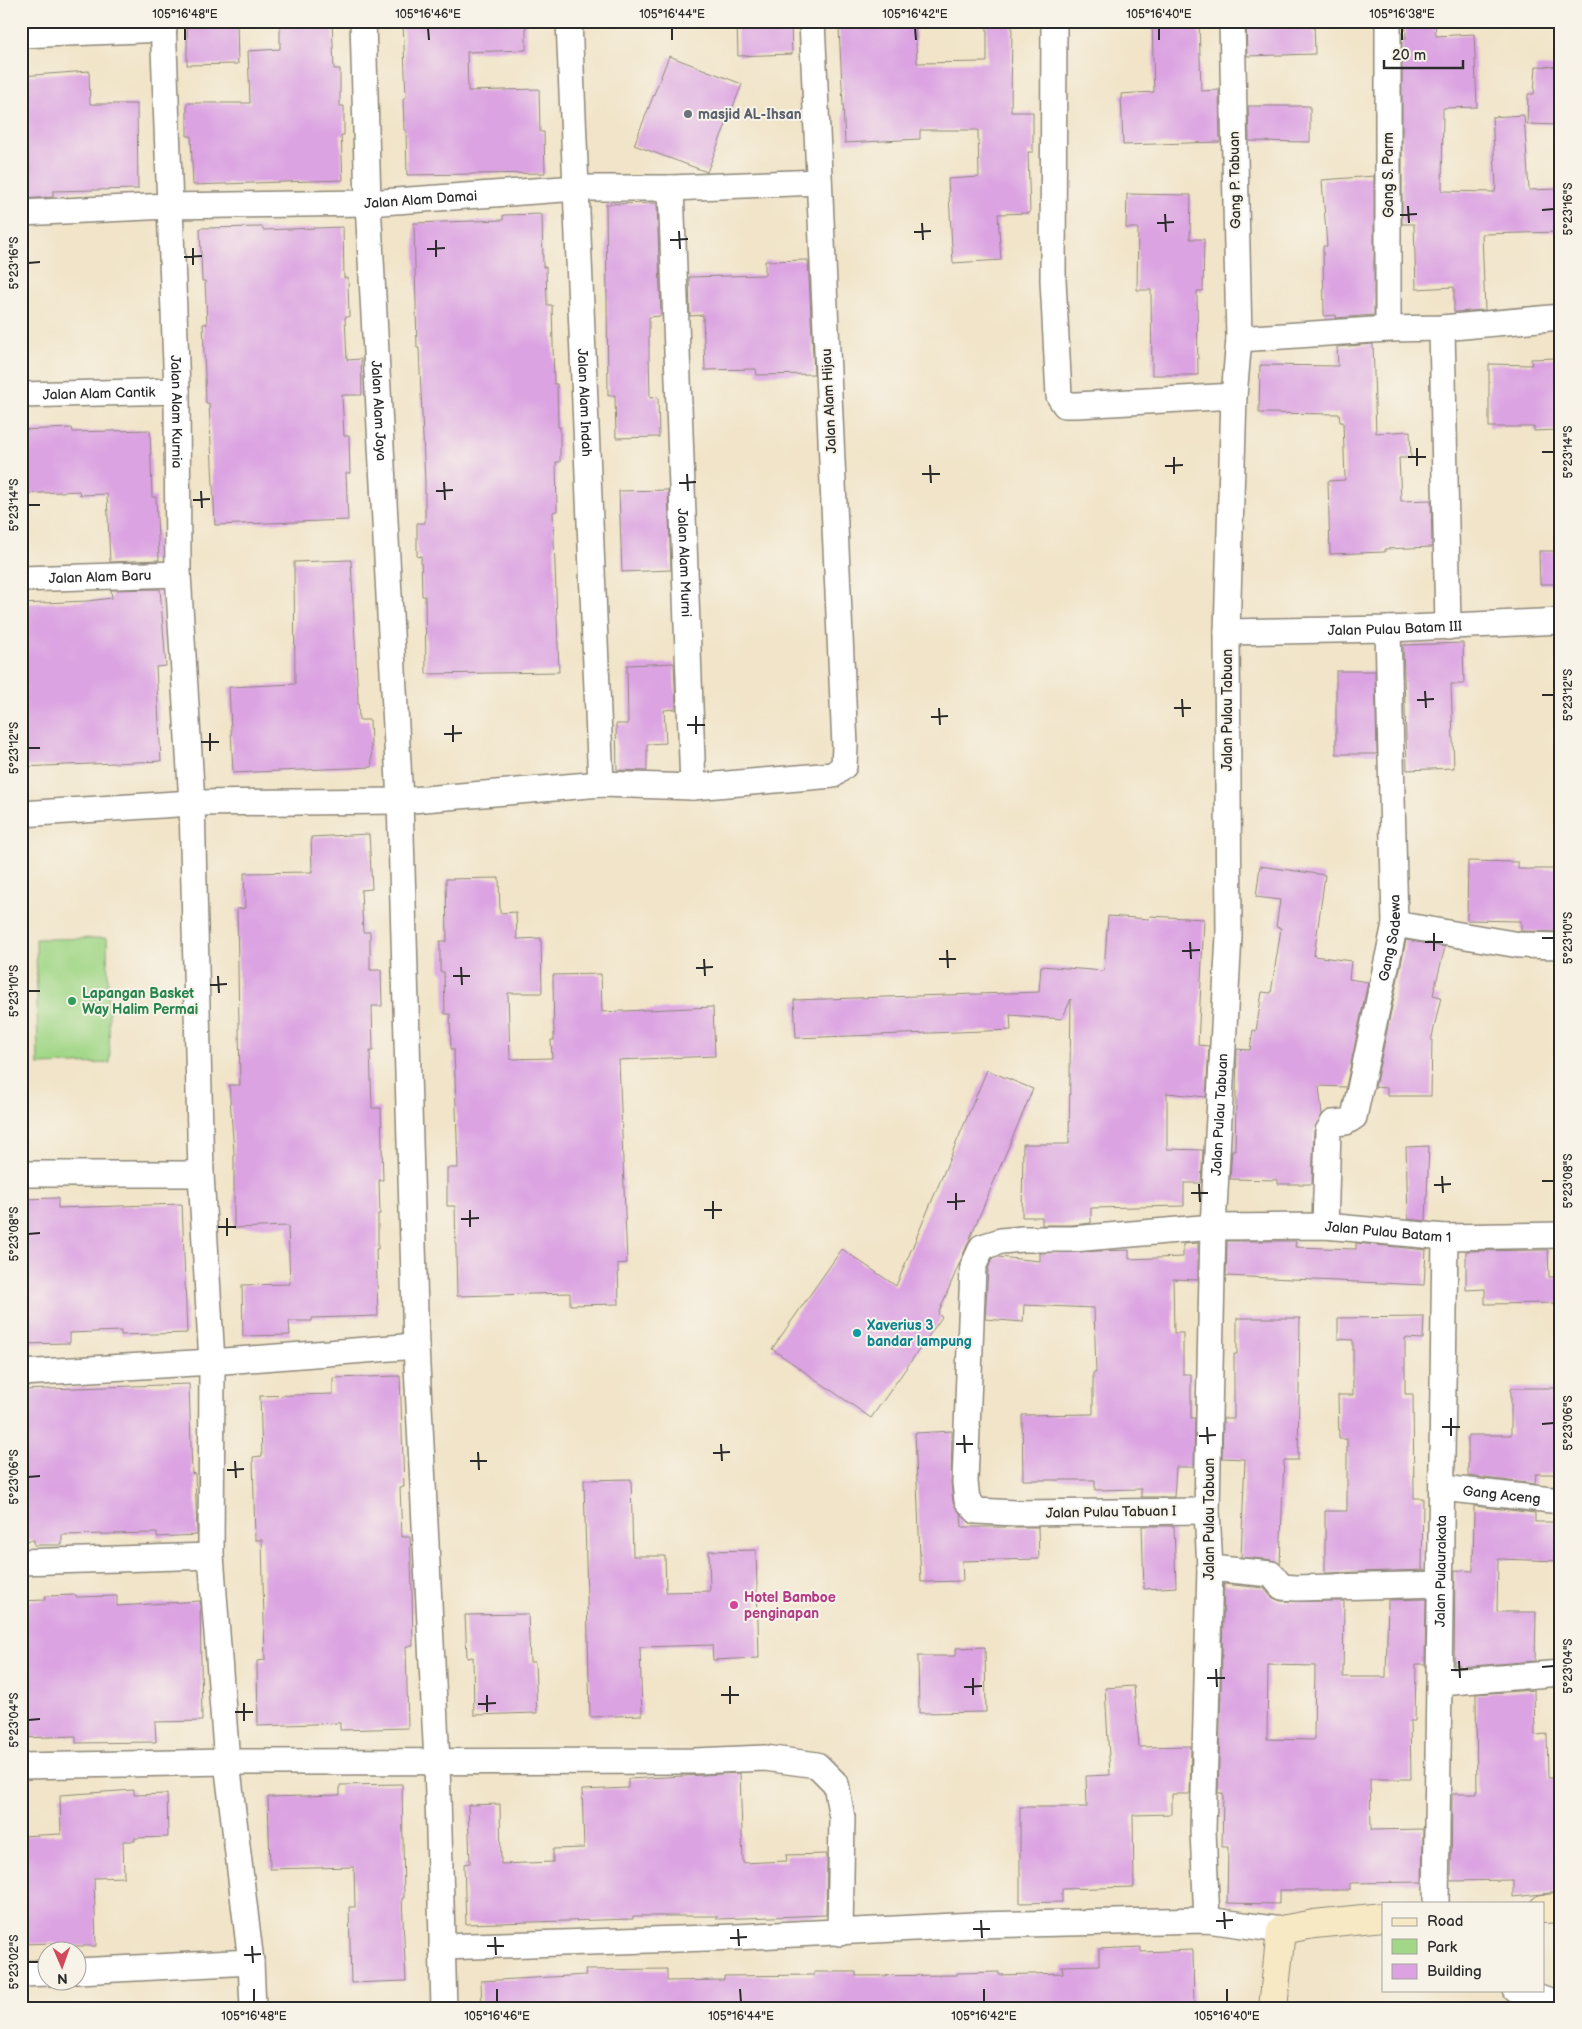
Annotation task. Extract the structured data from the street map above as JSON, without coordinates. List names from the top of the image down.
{
  "streets": {
    "street": [
      "Gang S. Parm",
      "Gang P. Tabuan",
      "Jalan Alam Damai",
      "Jalan Alam Cantik",
      "Jalan Alam Hijau",
      "Jalan Alam Indah",
      "Jalan Alam Jaya",
      "Jalan Alam Kurnia",
      "Jalan Alam Murni",
      "Jalan Alam Baru",
      "Jalan Pulau Batam III",
      "Jalan Pulau Tabuan",
      "Gang Sadewa",
      "Jalan Pulau Batam 1",
      "Gang Aceng",
      "Jalan Pulau Tabuan I",
      "Jalan Pulaurakata"
    ]
  },
  "crossings": [
    ["Gang P. Tabuan", "Jalan Pulau Tabuan"],
    ["Jalan Alam Damai", "Jalan Alam Hijau"],
    ["Jalan Alam Damai", "Jalan Alam Indah"],
    ["Jalan Alam Damai", "Jalan Alam Jaya"],
    ["Jalan Alam Damai", "Jalan Alam Kurnia"],
    ["Jalan Alam Damai", "Jalan Alam Murni"],
    ["Jalan Alam Cantik", "Jalan Alam Kurnia"],
    ["Jalan Alam Hijau", "Jalan Alam Murni"],
    ["Jalan Alam Kurnia", "Jalan Alam Baru"],
    ["Jalan Pulau Batam III", "Jalan Pulau Tabuan"],
    ["Jalan Pulau Batam III", "Gang Sadewa"],
    ["Jalan Pulau Tabuan", "Jalan Pulau Batam 1"],
    ["Jalan Pulau Tabuan", "Jalan Pulau Tabuan I"],
    ["Gang Sadewa", "Jalan Pulau Batam 1"],
    ["Jalan Pulau Batam 1", "Jalan Pulau Tabuan I"],
    ["Jalan Pulau Batam 1", "Jalan Pulaurakata"],
    ["Gang Aceng", "Jalan Pulaurakata"]
  ],
  "places": [
    "masjid AL-Ihsan",
    "Lapangan Basket Way Halim Permai",
    "Xaverius 3 bandar lampung",
    "Hotel Bamboe penginapan"
  ],
  "legend": ["Road", "Park", "Building"],
  "scale_bar": "20 m",
  "north": "bottom",
  "coordinates": [
    "105°16'48\"E",
    "105°16'46\"E",
    "105°16'44\"E",
    "105°16'42\"E",
    "105°16'40\"E",
    "105°16'38\"E",
    "5°23'16\"S",
    "5°23'14\"S",
    "5°23'12\"S",
    "5°23'10\"S",
    "5°23'08\"S",
    "5°23'06\"S",
    "5°23'04\"S",
    "5°23'02\"S"
  ]
}
